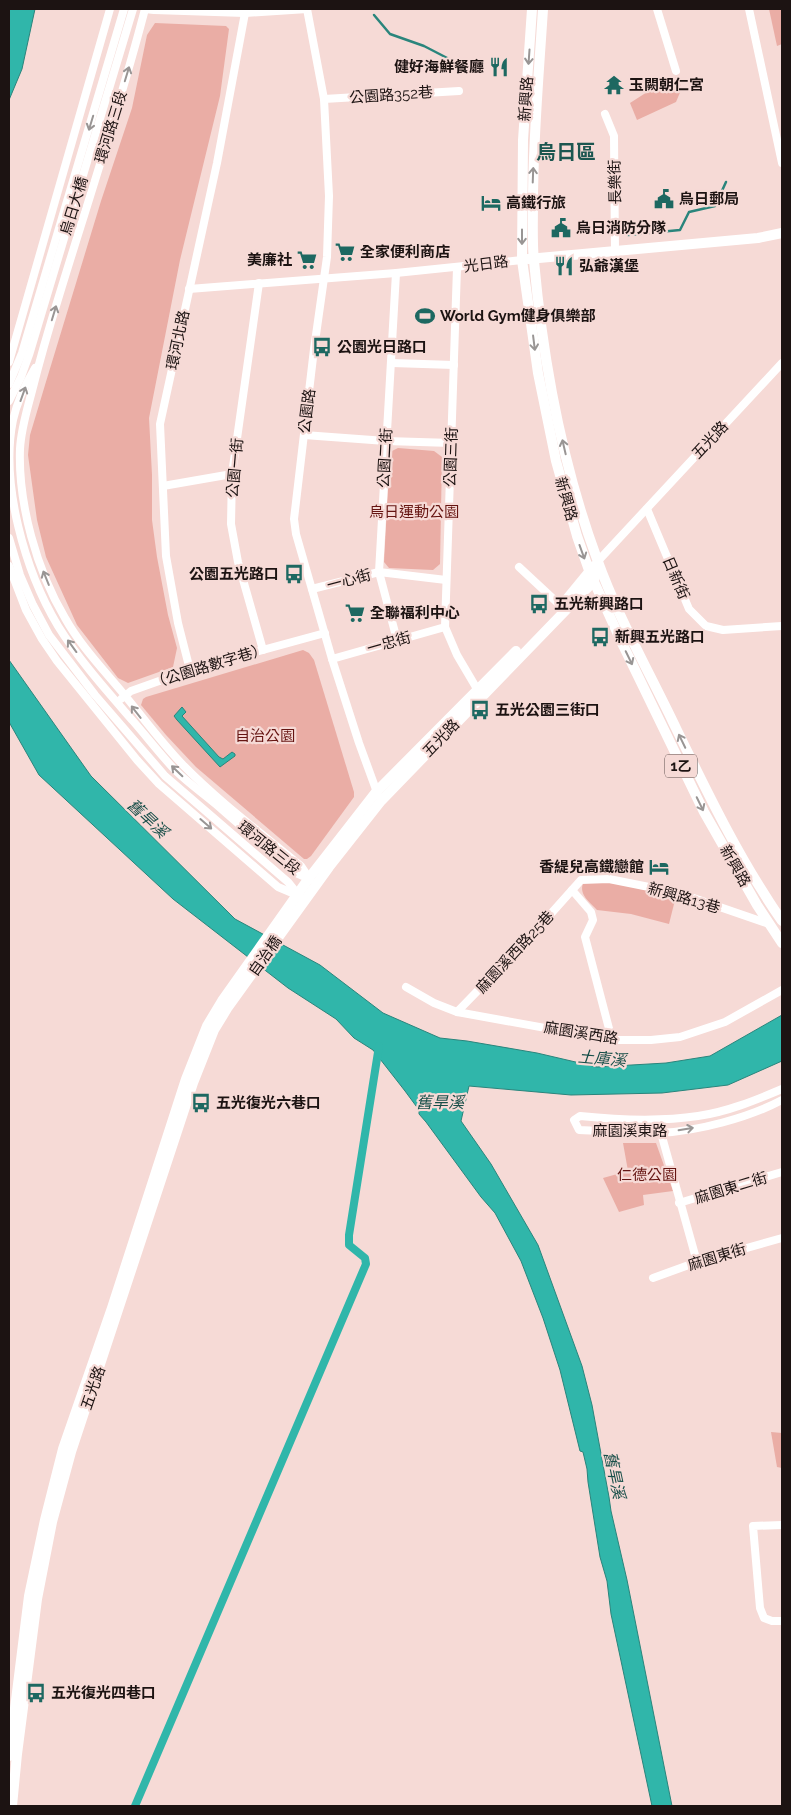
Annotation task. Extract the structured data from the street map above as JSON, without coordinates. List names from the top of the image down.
{
  "streets": {
    "main road": [
      "新興路",
      "光日路",
      "五光路",
      "1乙",
      "自治橋"
    ],
    "street": [
      "公園路352巷",
      "環河路三段",
      "長樂街",
      "烏日大橋",
      "環河北路",
      "公園路",
      "公園三街",
      "公園二街",
      "公園一街",
      "日新街",
      "一心街",
      "一忠街",
      "（公園路數字巷）",
      "新興路13巷",
      "麻園溪西路25巷",
      "麻園溪西路",
      "麻園溪東路",
      "麻園東二街",
      "麻園東街"
    ]
  },
  "crossings": [
    ["公園路352巷", "公園路"],
    ["新興路", "光日路"],
    ["新興路", "五光路"],
    ["新興路", "新興路13巷"],
    ["環河路三段", "五光路"],
    ["環河路三段", "（公園路數字巷）"],
    ["長樂街", "光日路"],
    ["光日路", "環河北路"],
    ["光日路", "公園路"],
    ["光日路", "公園三街"],
    ["光日路", "公園二街"],
    ["光日路", "公園一街"],
    ["環河北路", "（公園路數字巷）"],
    ["公園路", "五光路"],
    ["公園路", "一心街"],
    ["公園路", "一忠街"],
    ["公園路", "（公園路數字巷）"],
    ["五光路", "公園三街"],
    ["五光路", "日新街"],
    ["五光路", "自治橋"],
    ["公園三街", "一心街"],
    ["公園三街", "一忠街"],
    ["公園二街", "一心街"],
    ["公園二街", "一忠街"],
    ["公園一街", "（公園路數字巷）"],
    ["新興路13巷", "麻園溪西路25巷"],
    ["麻園溪西路25巷", "麻園溪西路"]
  ],
  "districts": ["烏日區"],
  "water": ["舊旱溪", "土庫溪"],
  "parks": ["烏日運動公園", "自治公園", "仁德公園"],
  "places": {
    "restaurant": ["健好海鮮餐廳", "弘爺漢堡"],
    "temple": ["玉闕朝仁宮"],
    "public building": ["烏日郵局", "烏日消防分隊"],
    "hotel": ["高鐵行旅", "香緹兒高鐵戀館"],
    "supermarket": ["全家便利商店", "美廉社", "全聯福利中心"],
    "sports": ["World Gym健身俱樂部"],
    "bus stop": [
      "公園光日路口",
      "公園五光路口",
      "五光新興路口",
      "新興五光路口",
      "五光公園三街口",
      "五光復光六巷口",
      "五光復光四巷口"
    ]
  }
}
